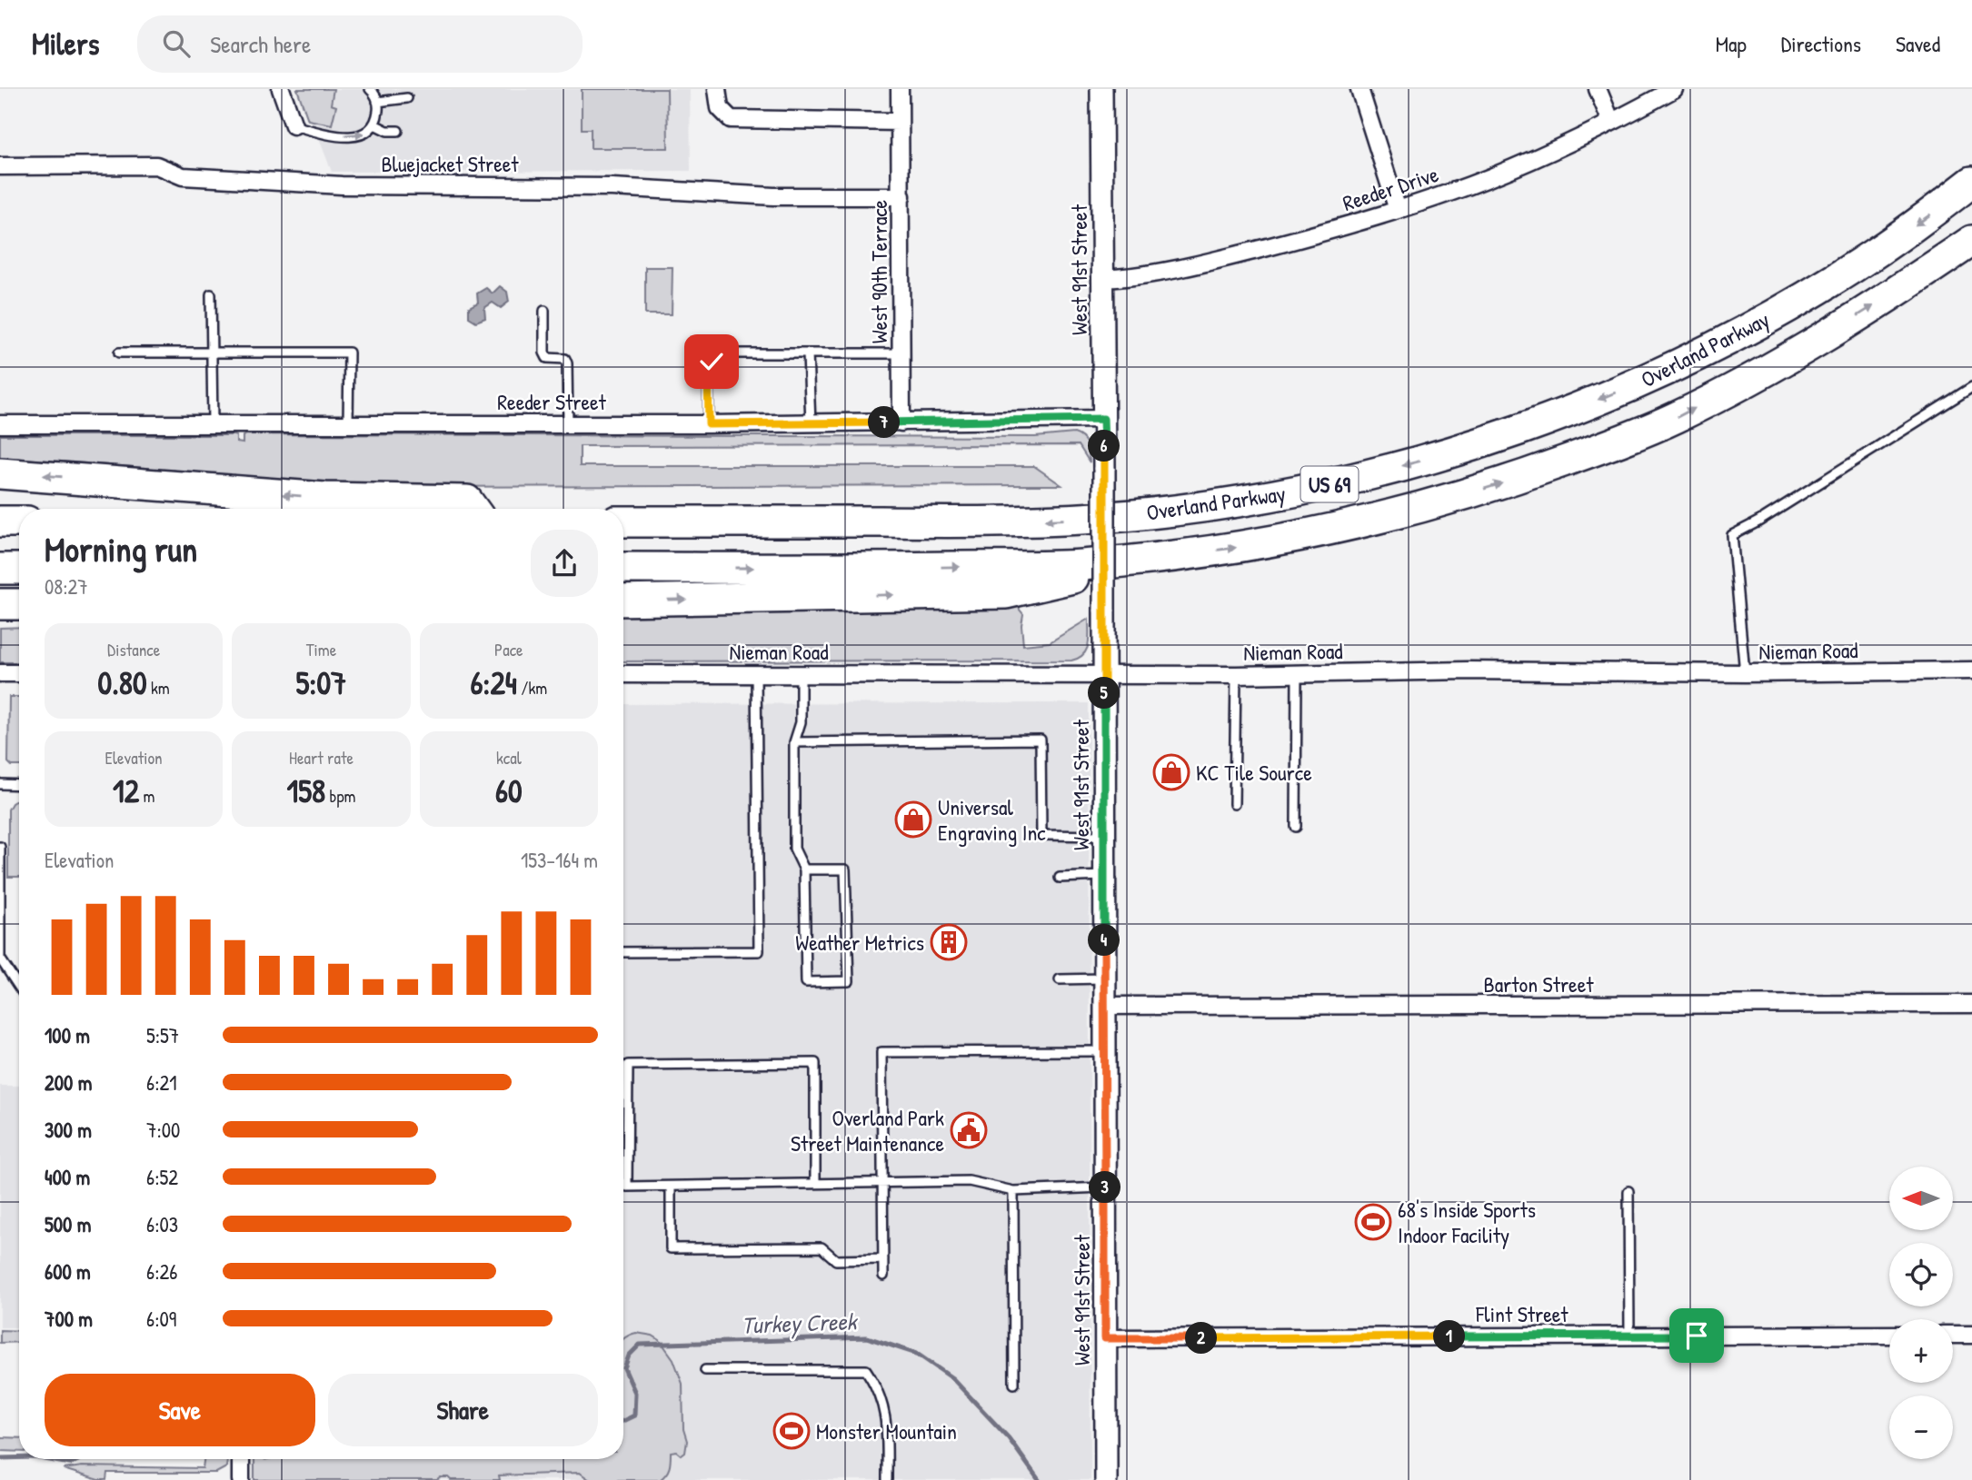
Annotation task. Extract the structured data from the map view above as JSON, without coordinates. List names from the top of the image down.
{
  "streets": {
    "highway": ["Overland Parkway", "US 69"],
    "street": [
      "Bluejacket Street",
      "Reeder Drive",
      "West 91st Street",
      "West 90th Terrace",
      "Reeder Street",
      "Nieman Road",
      "Barton Street",
      "Flint Street"
    ]
  },
  "crossings": [
    ["Bluejacket Street", "West 90th Terrace"],
    ["Reeder Drive", "West 91st Street"],
    ["West 91st Street", "Reeder Street"],
    ["West 91st Street", "Nieman Road"],
    ["West 91st Street", "Barton Street"],
    ["West 91st Street", "Flint Street"],
    ["West 90th Terrace", "Reeder Street"]
  ],
  "water": ["Turkey Creek"],
  "places": {
    "shop": ["KC Tile Source", "Universal Engraving Inc"],
    "building": ["Weather Metrics"],
    "public building": ["Overland Park Street Maintenance"],
    "sports": ["68's Inside Sports Indoor Facility", "Monster Mountain"]
  },
  "north": "left",
  "page": {
    "header": "Milers",
    "search": "Search here",
    "nav": ["Map", "Directions", "Saved"],
    "pins": [
      "7",
      "6",
      "5",
      "4",
      "3",
      "1",
      "2"
    ],
    "heading": ["Morning run", "08:27"],
    "stats": [
      ["Distance", "0.80 km"],
      ["Time", "5:07"],
      ["Pace", "6:24 /km"],
      ["Elevation", "12 m"],
      ["Heart rate", "158 bpm"],
      ["kcal", "60"]
    ],
    "chart": ["Elevation", "153–164 m"],
    "list": [
      {
        "name": "100 m",
        "note": "5:57"
      },
      {
        "name": "200 m",
        "note": "6:21"
      },
      {
        "name": "300 m",
        "note": "7:00"
      },
      {
        "name": "400 m",
        "note": "6:52"
      },
      {
        "name": "500 m",
        "note": "6:03"
      },
      {
        "name": "600 m",
        "note": "6:26"
      },
      {
        "name": "700 m",
        "note": "6:09"
      }
    ],
    "map_buttons": ["+", "−"],
    "buttons": ["Save", "Share"]
  }
}
